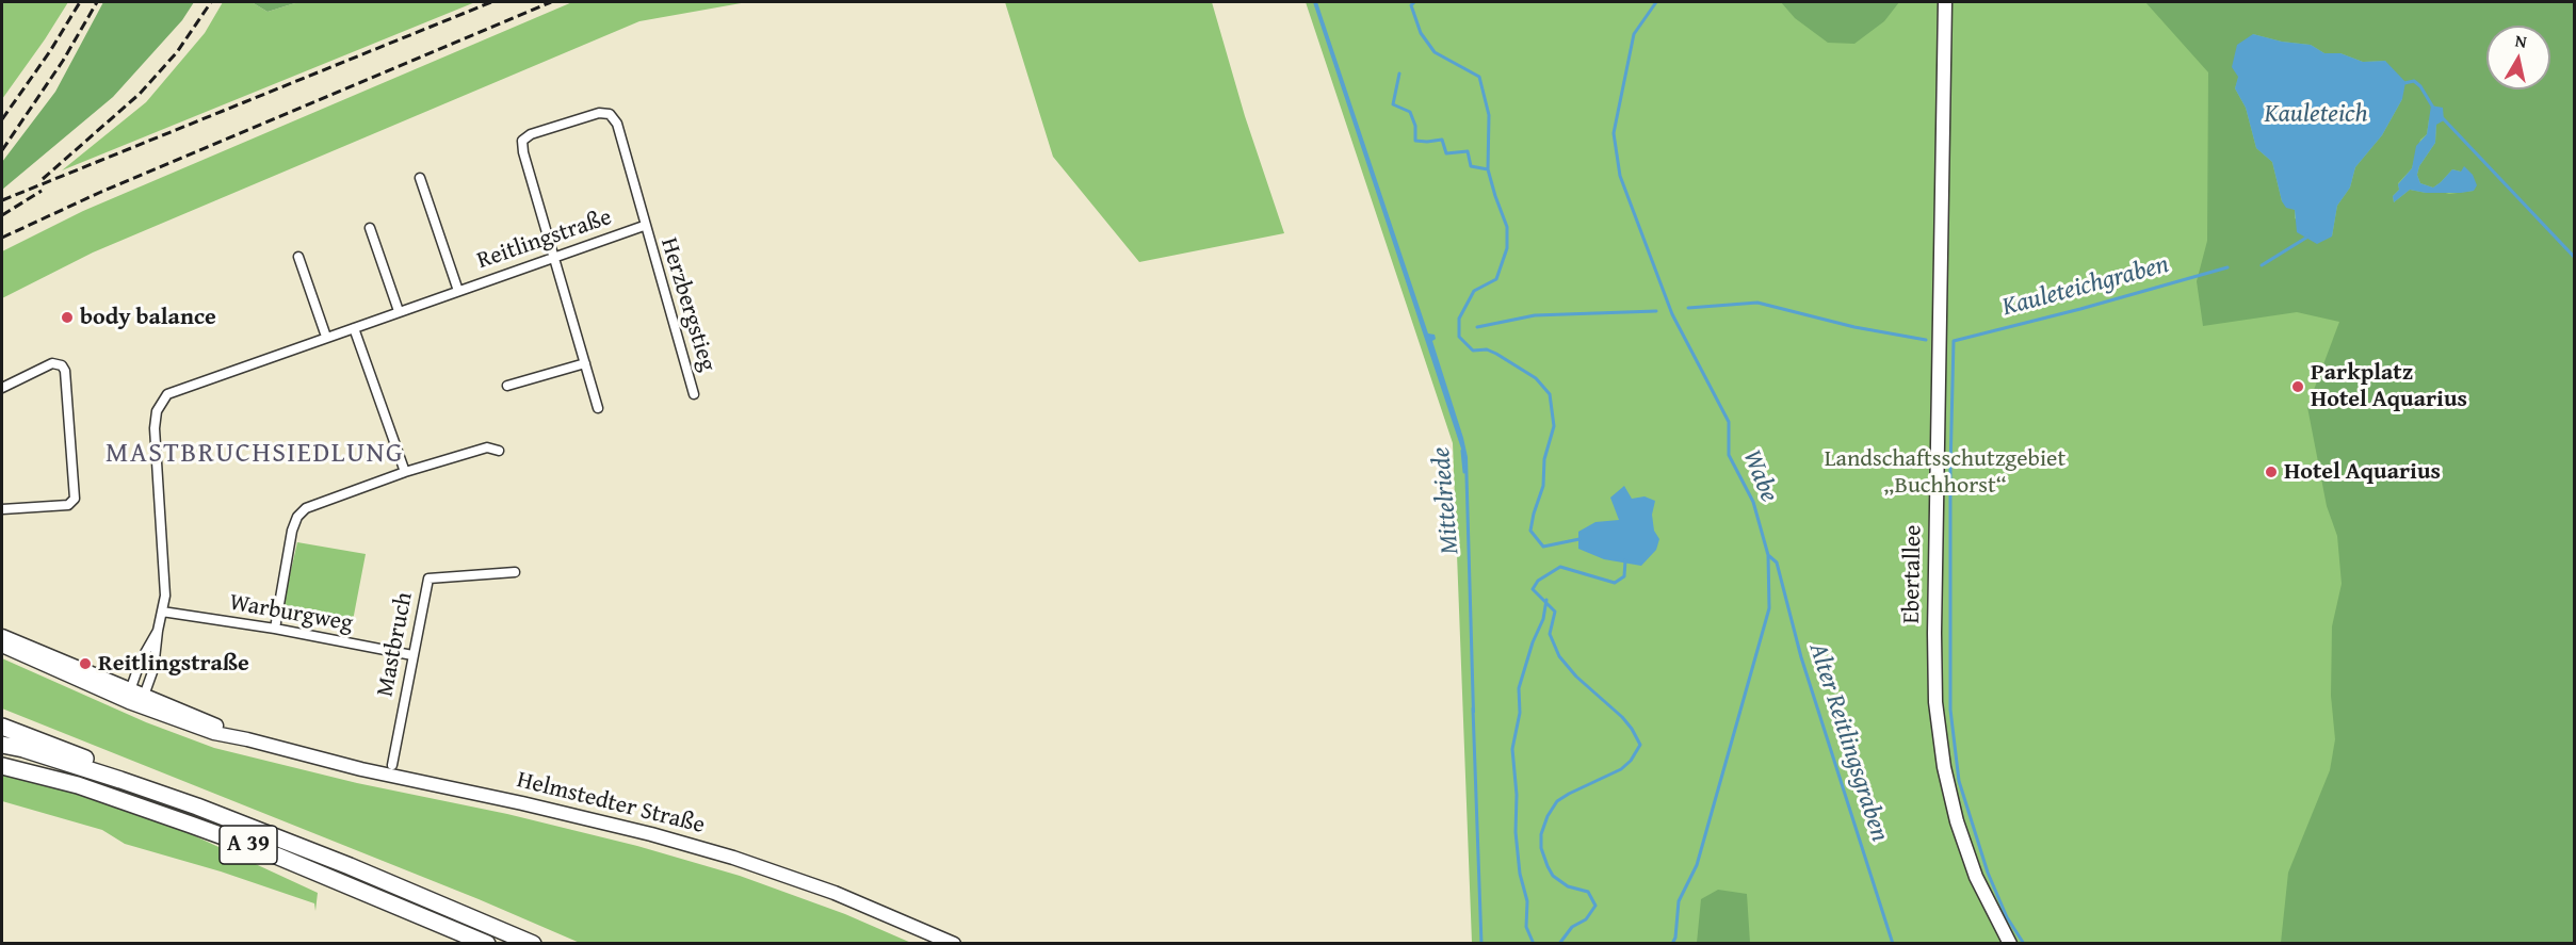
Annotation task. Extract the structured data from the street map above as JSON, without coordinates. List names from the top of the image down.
{
  "streets": {
    "highway": ["A 39"],
    "street": [
      "Reitlingstraße",
      "Herzbergstieg",
      "Ebertallee",
      "Warburgweg",
      "Mastbruch",
      "Helmstedter Straße"
    ]
  },
  "crossings": [
    ["Reitlingstraße", "Herzbergstieg"],
    ["Reitlingstraße", "Warburgweg"],
    ["Reitlingstraße", "Helmstedter Straße"],
    ["Warburgweg", "Mastbruch"]
  ],
  "districts": ["MASTBRUCHSIEDLUNG"],
  "water": [
    "Kauleteich",
    "Kauleteichgraben",
    "Wabe",
    "Mittelriede",
    "Alter Reitlingsgraben"
  ],
  "parks": ["Landschaftsschutzgebiet „Buchhorst“"],
  "places": [
    "body balance",
    "Parkplatz Hotel Aquarius",
    "Hotel Aquarius",
    "Reitlingstraße"
  ],
  "north": "top"
}
